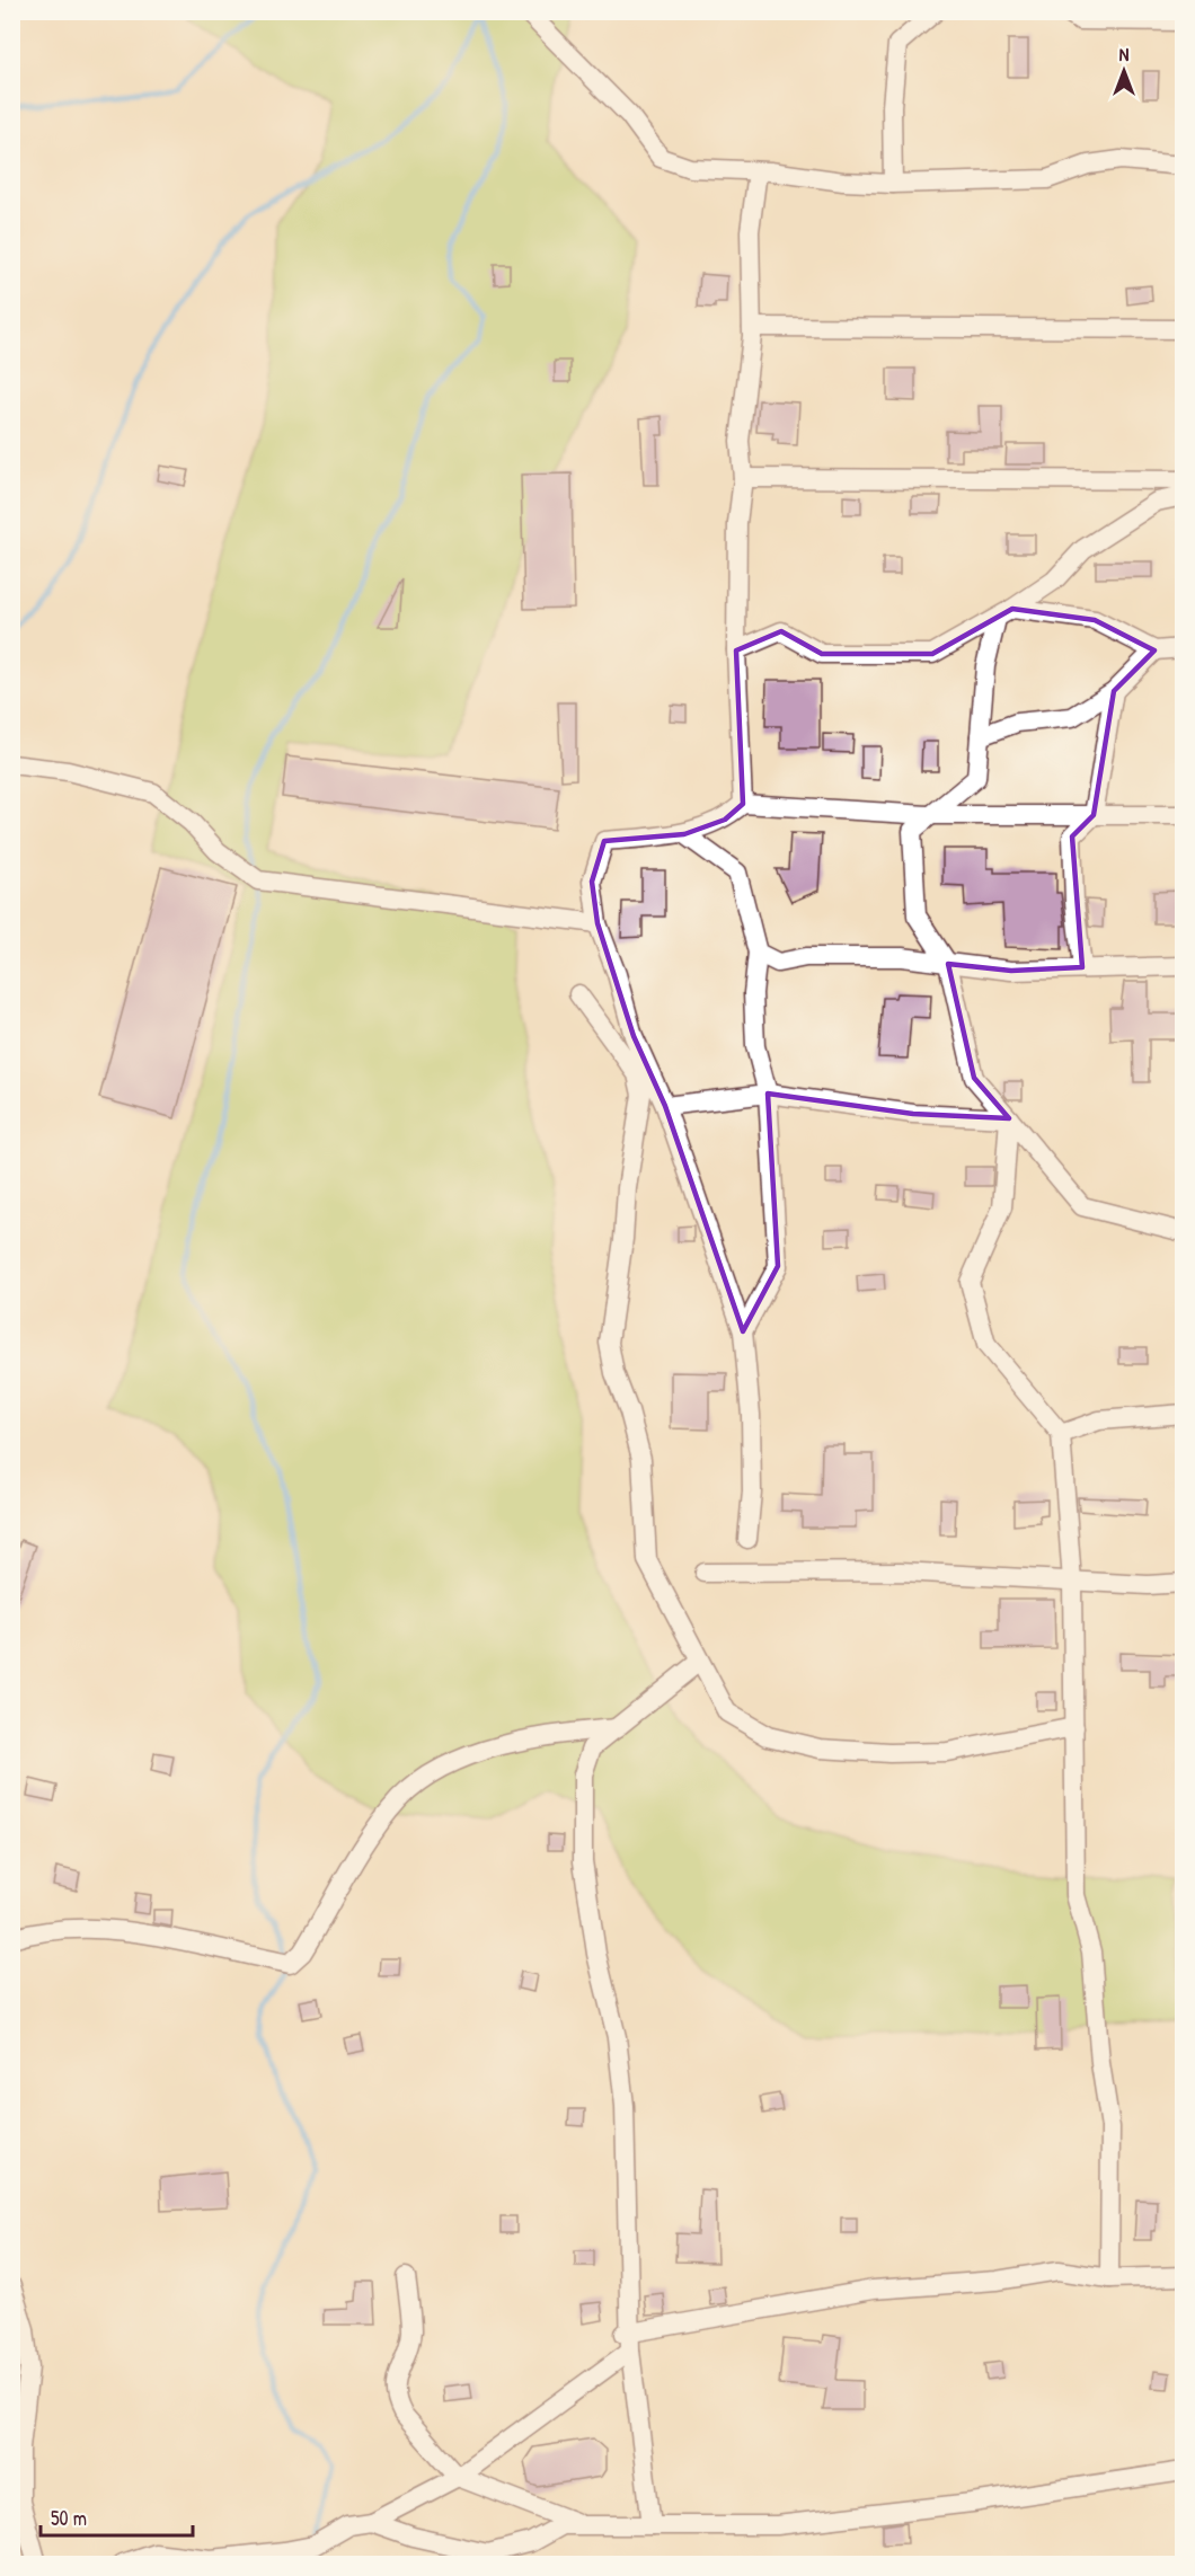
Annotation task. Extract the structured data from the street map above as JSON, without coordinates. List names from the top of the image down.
{
  "scale_bar": "50 m",
  "north": "top"
}
